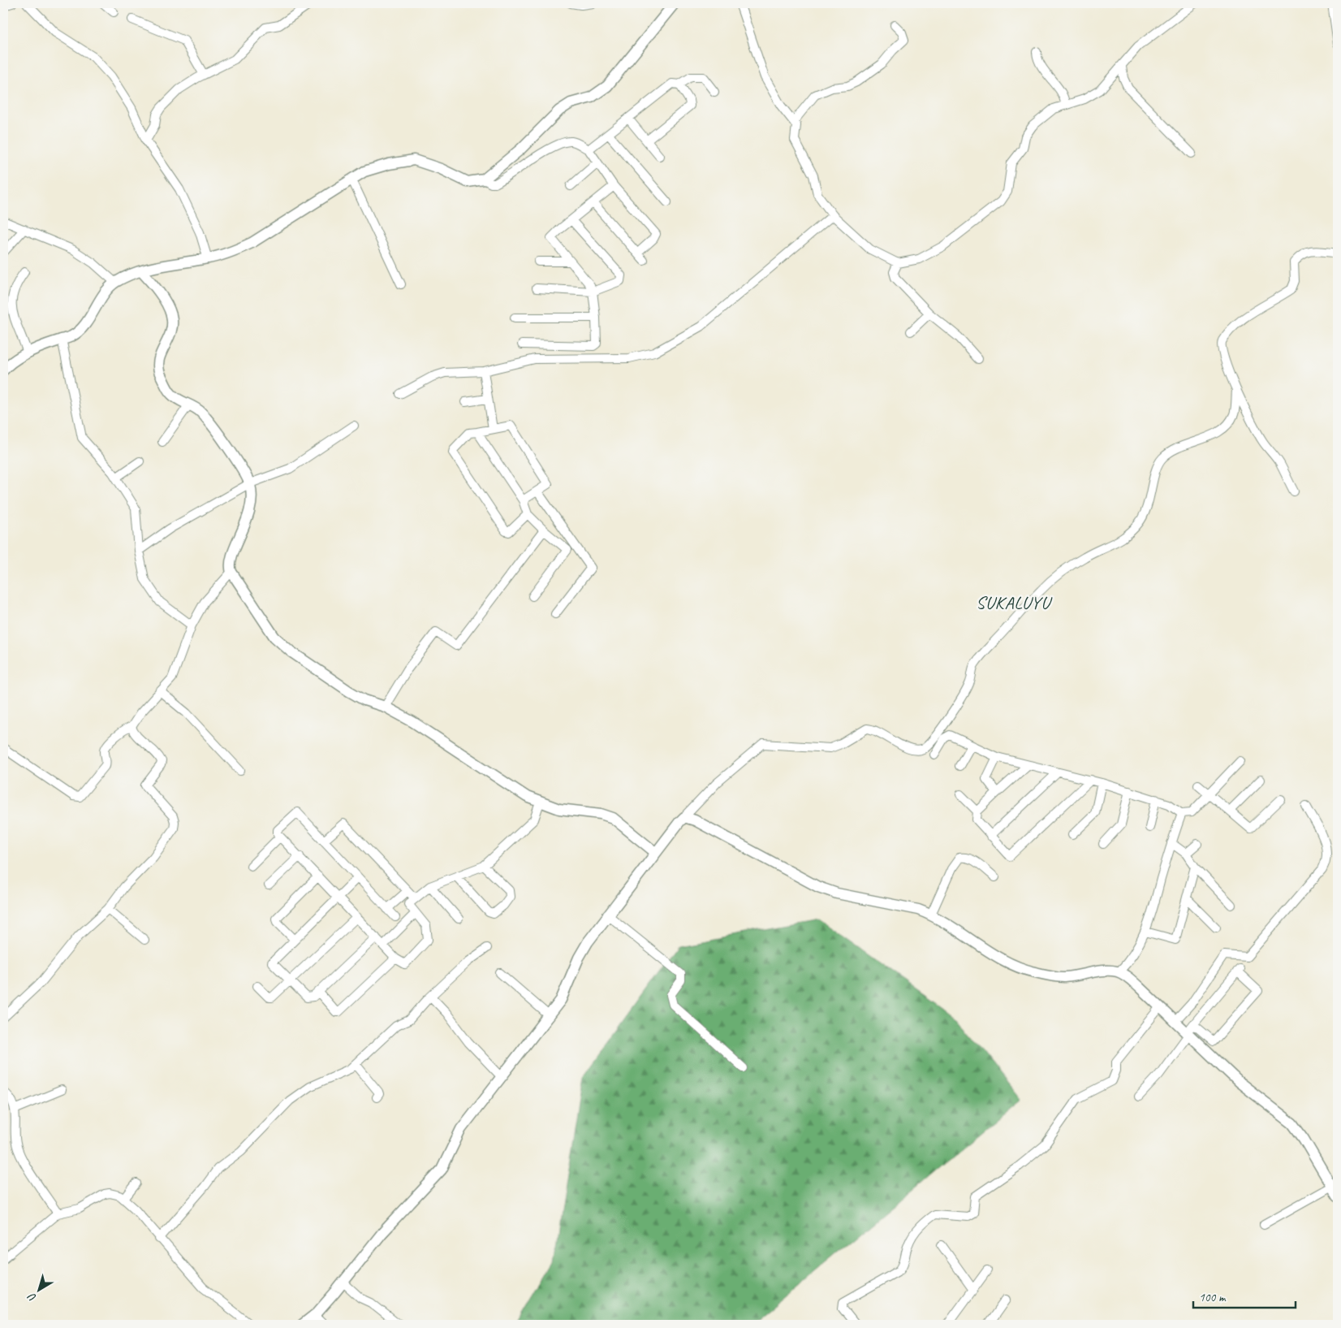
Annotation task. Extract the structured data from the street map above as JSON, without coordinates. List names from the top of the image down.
{
  "districts": ["SUKALUYU"],
  "scale_bar": "100 m",
  "north": "bottom left"
}
